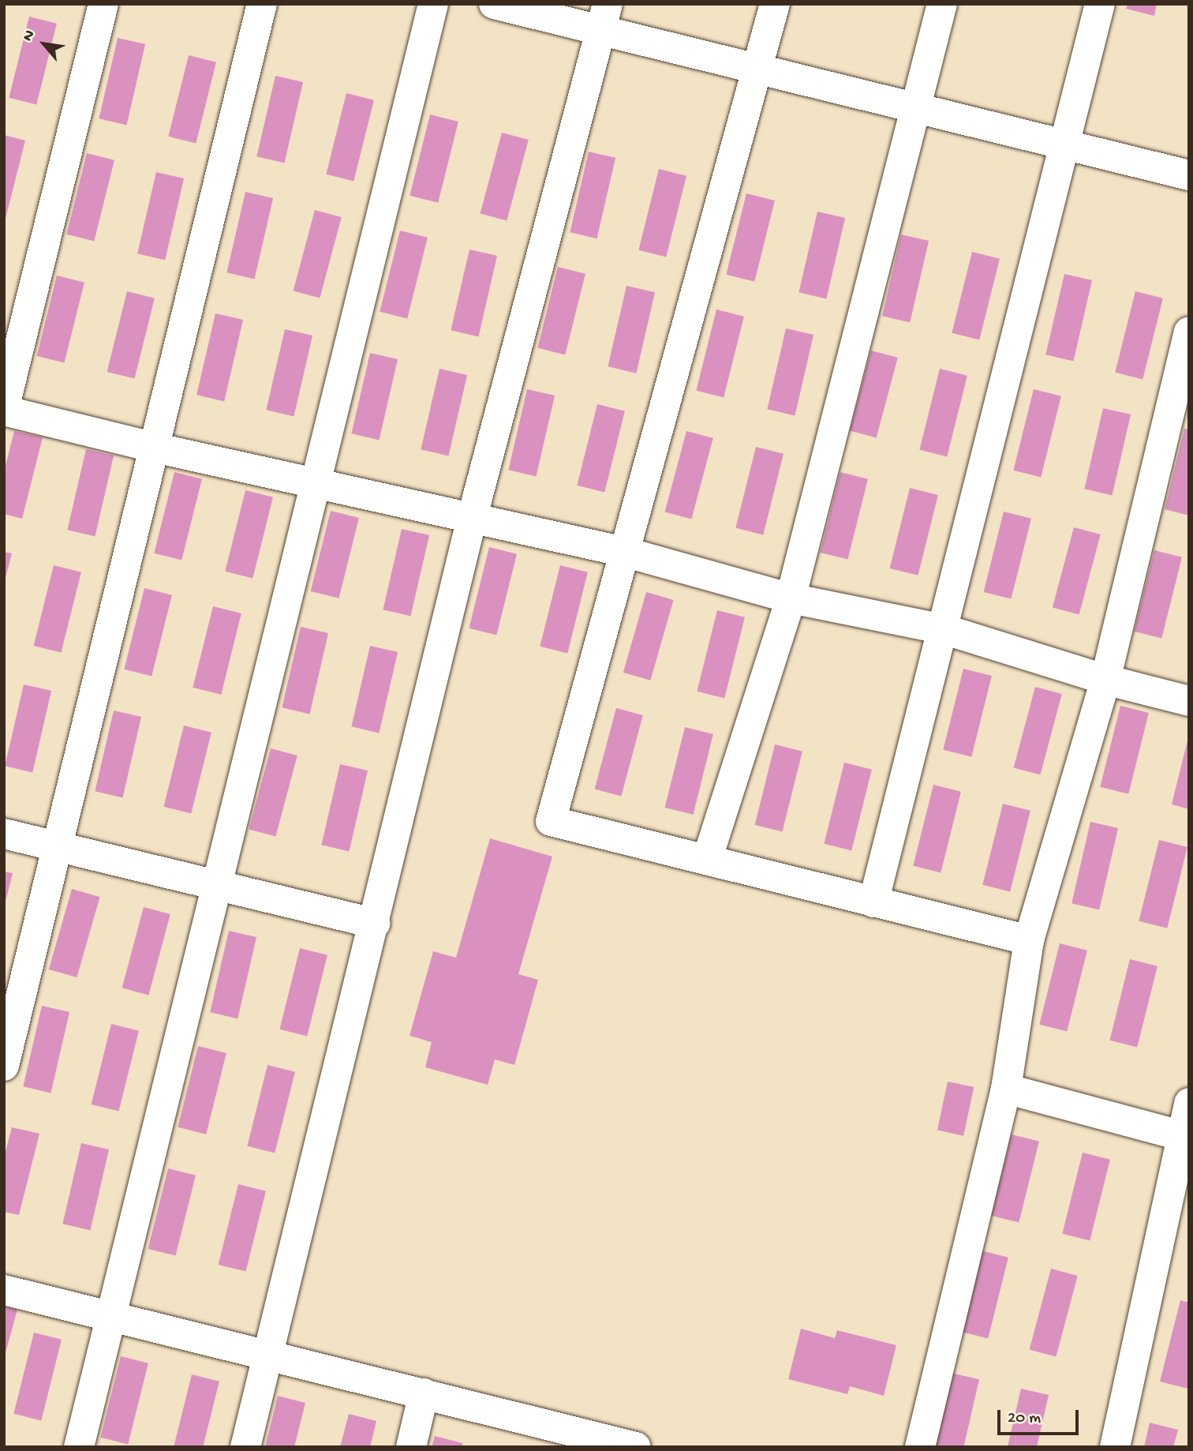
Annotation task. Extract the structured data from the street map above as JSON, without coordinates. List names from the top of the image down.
{
  "scale_bar": "20 m",
  "north": "top left"
}
